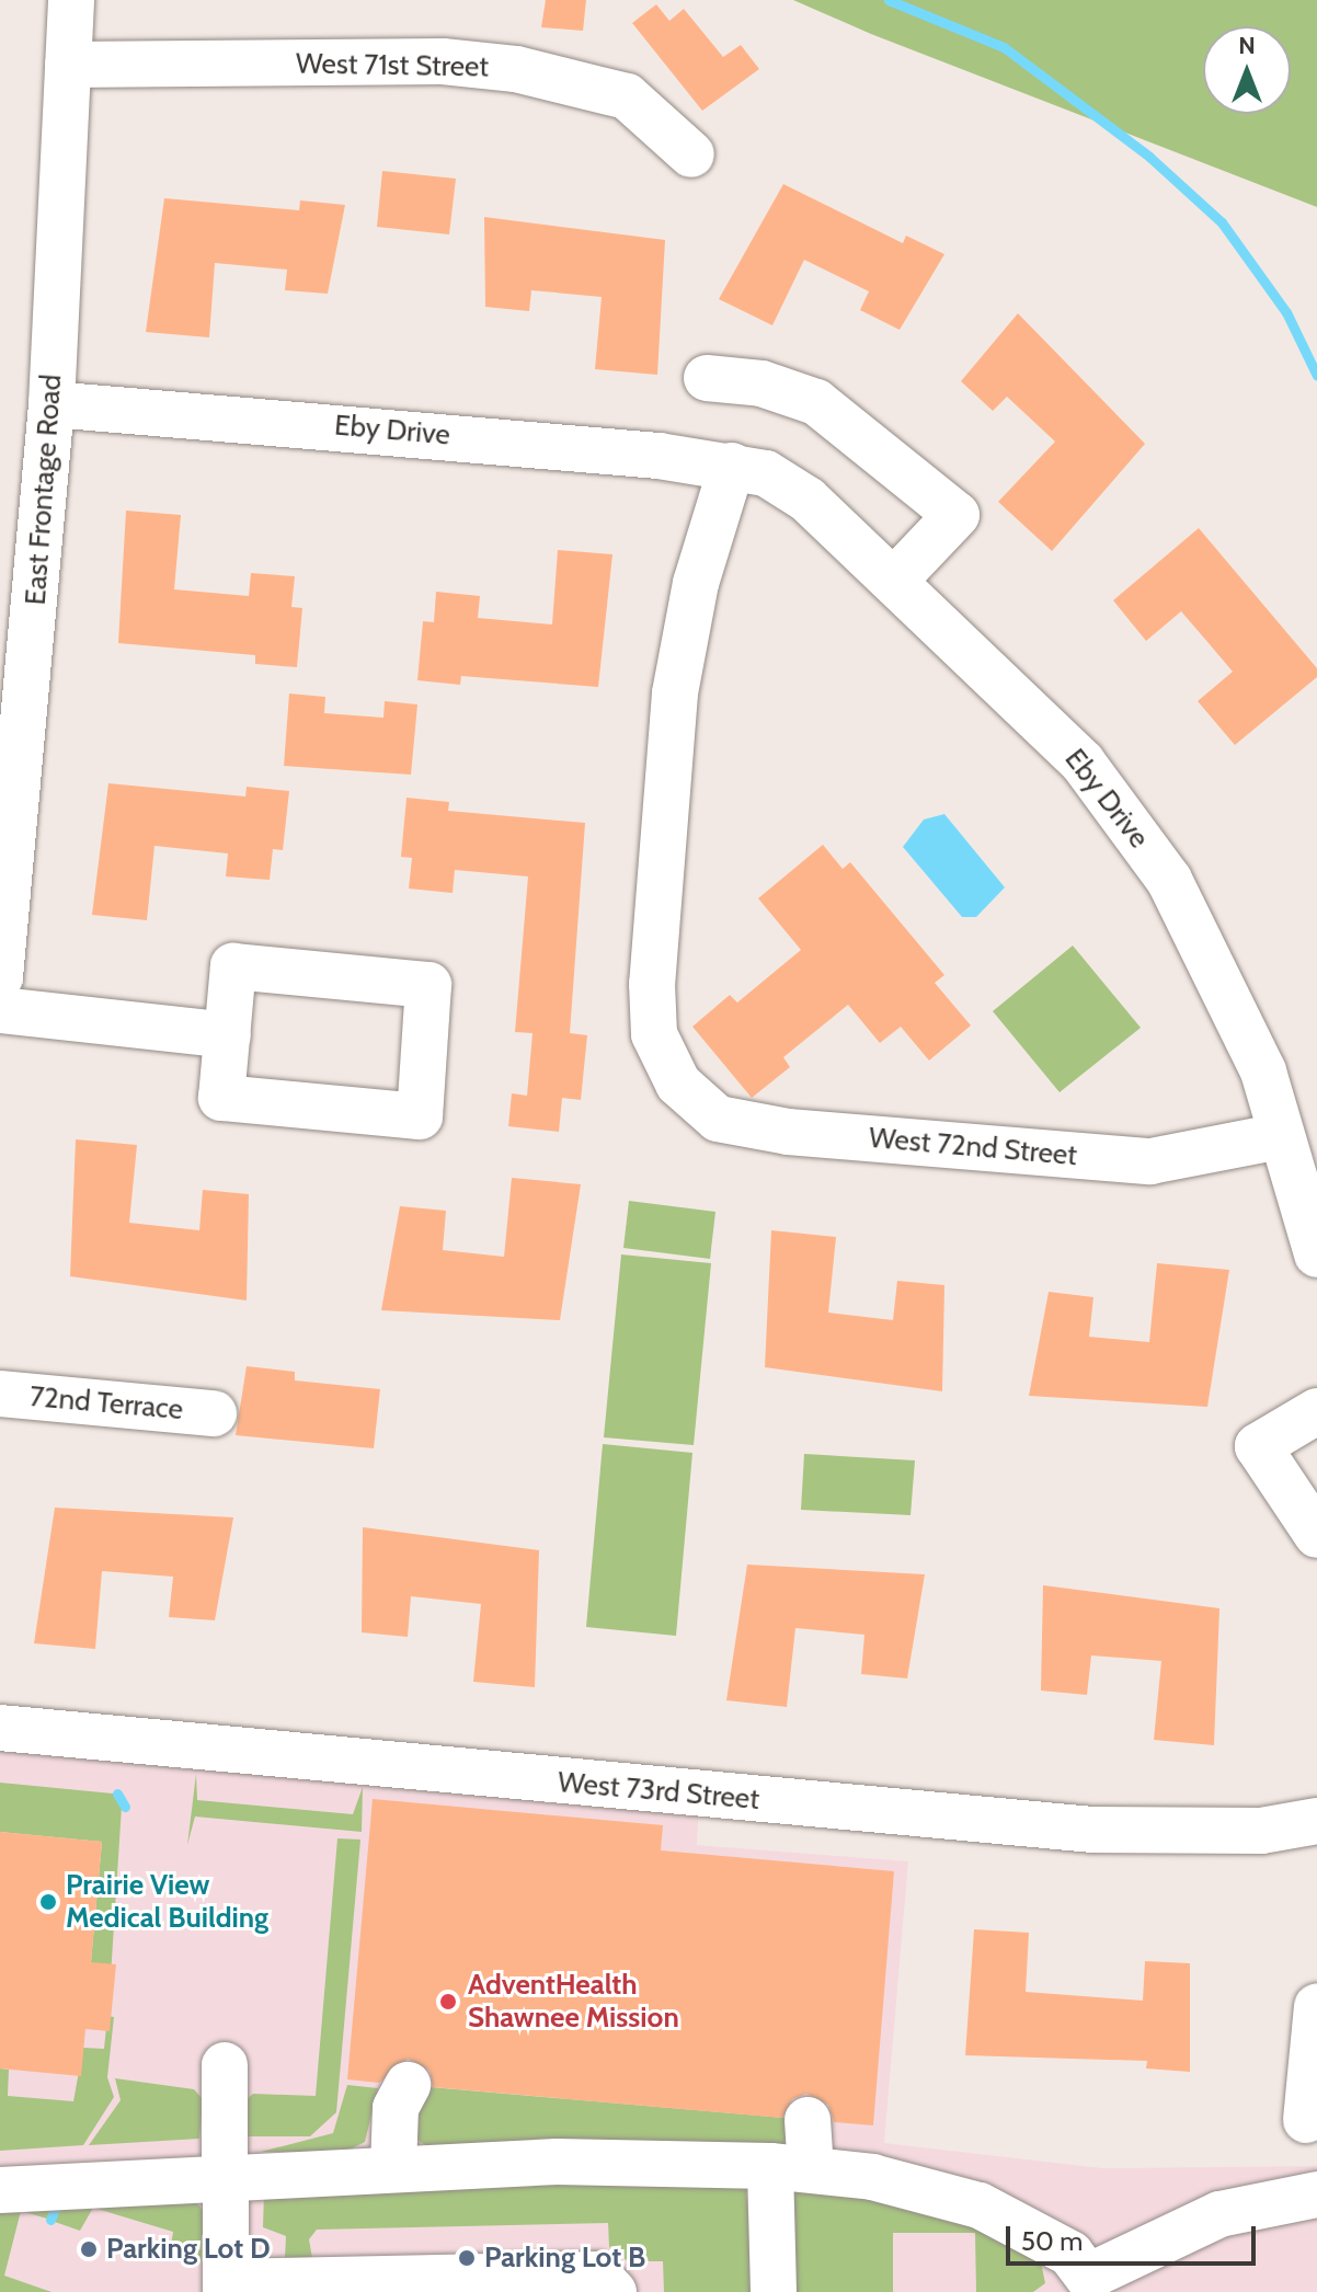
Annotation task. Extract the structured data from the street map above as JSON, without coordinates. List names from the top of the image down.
{
  "streets": {
    "street": [
      "West 71st Street",
      "Eby Drive",
      "East Frontage Road",
      "West 72nd Street",
      "72nd Terrace",
      "West 73rd Street"
    ]
  },
  "crossings": [
    ["West 71st Street", "East Frontage Road"],
    ["Eby Drive", "East Frontage Road"],
    ["Eby Drive", "West 72nd Street"]
  ],
  "places": [
    "Prairie View Medical Building",
    "AdventHealth Shawnee Mission",
    "Parking Lot D",
    "Parking Lot B"
  ],
  "scale_bar": "50 m",
  "north": "top"
}
